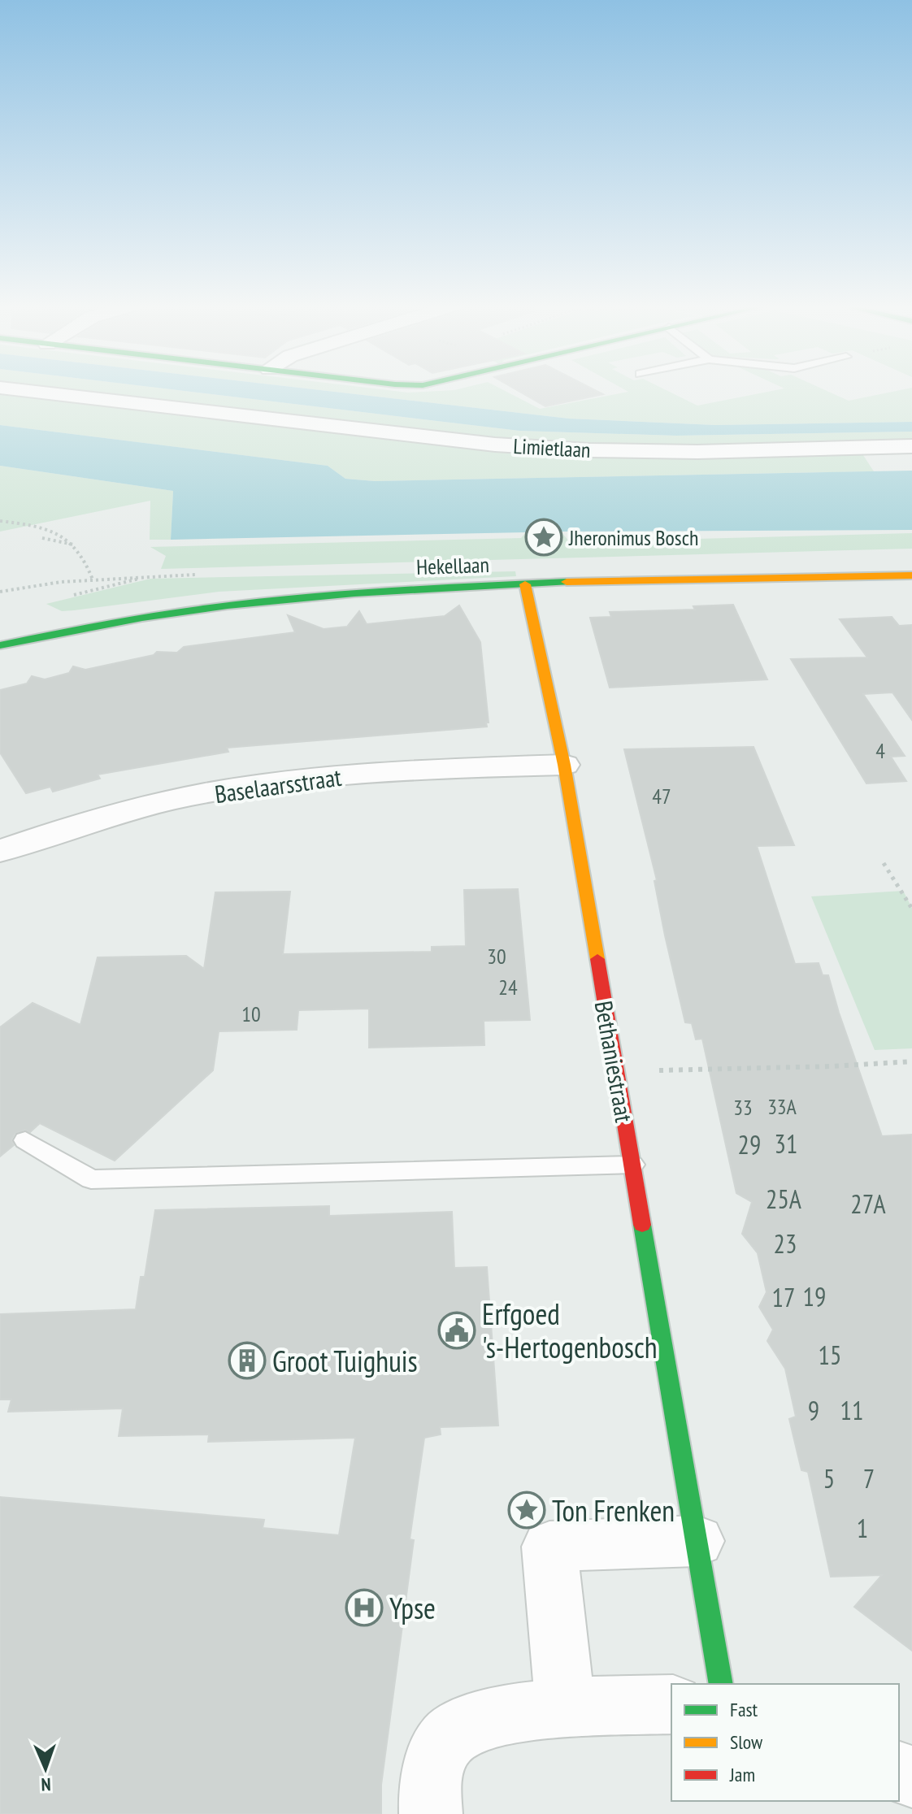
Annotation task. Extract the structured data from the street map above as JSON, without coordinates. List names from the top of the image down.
{
  "streets": {
    "street": [
      "Limietlaan",
      "Hekellaan",
      "Baselaarsstraat",
      "Bethaniestraat"
    ]
  },
  "crossings": [
    ["Hekellaan", "Bethaniestraat"],
    ["Baselaarsstraat", "Bethaniestraat"]
  ],
  "places": {
    "place": ["Jheronimus Bosch", "Ton Frenken"],
    "public building": ["Erfgoed 's-Hertogenbosch"],
    "building": ["Groot Tuighuis"],
    "hospital": ["Ypse"]
  },
  "house_numbers": [
    "4",
    "47",
    "30",
    "24",
    "10",
    "33A",
    "33",
    "31",
    "29",
    "25A",
    "27A",
    "23",
    "19",
    "17",
    "15",
    "9",
    "11",
    "5",
    "7",
    "1"
  ],
  "legend": ["Fast", "Slow", "Jam"],
  "north": "bottom"
}
